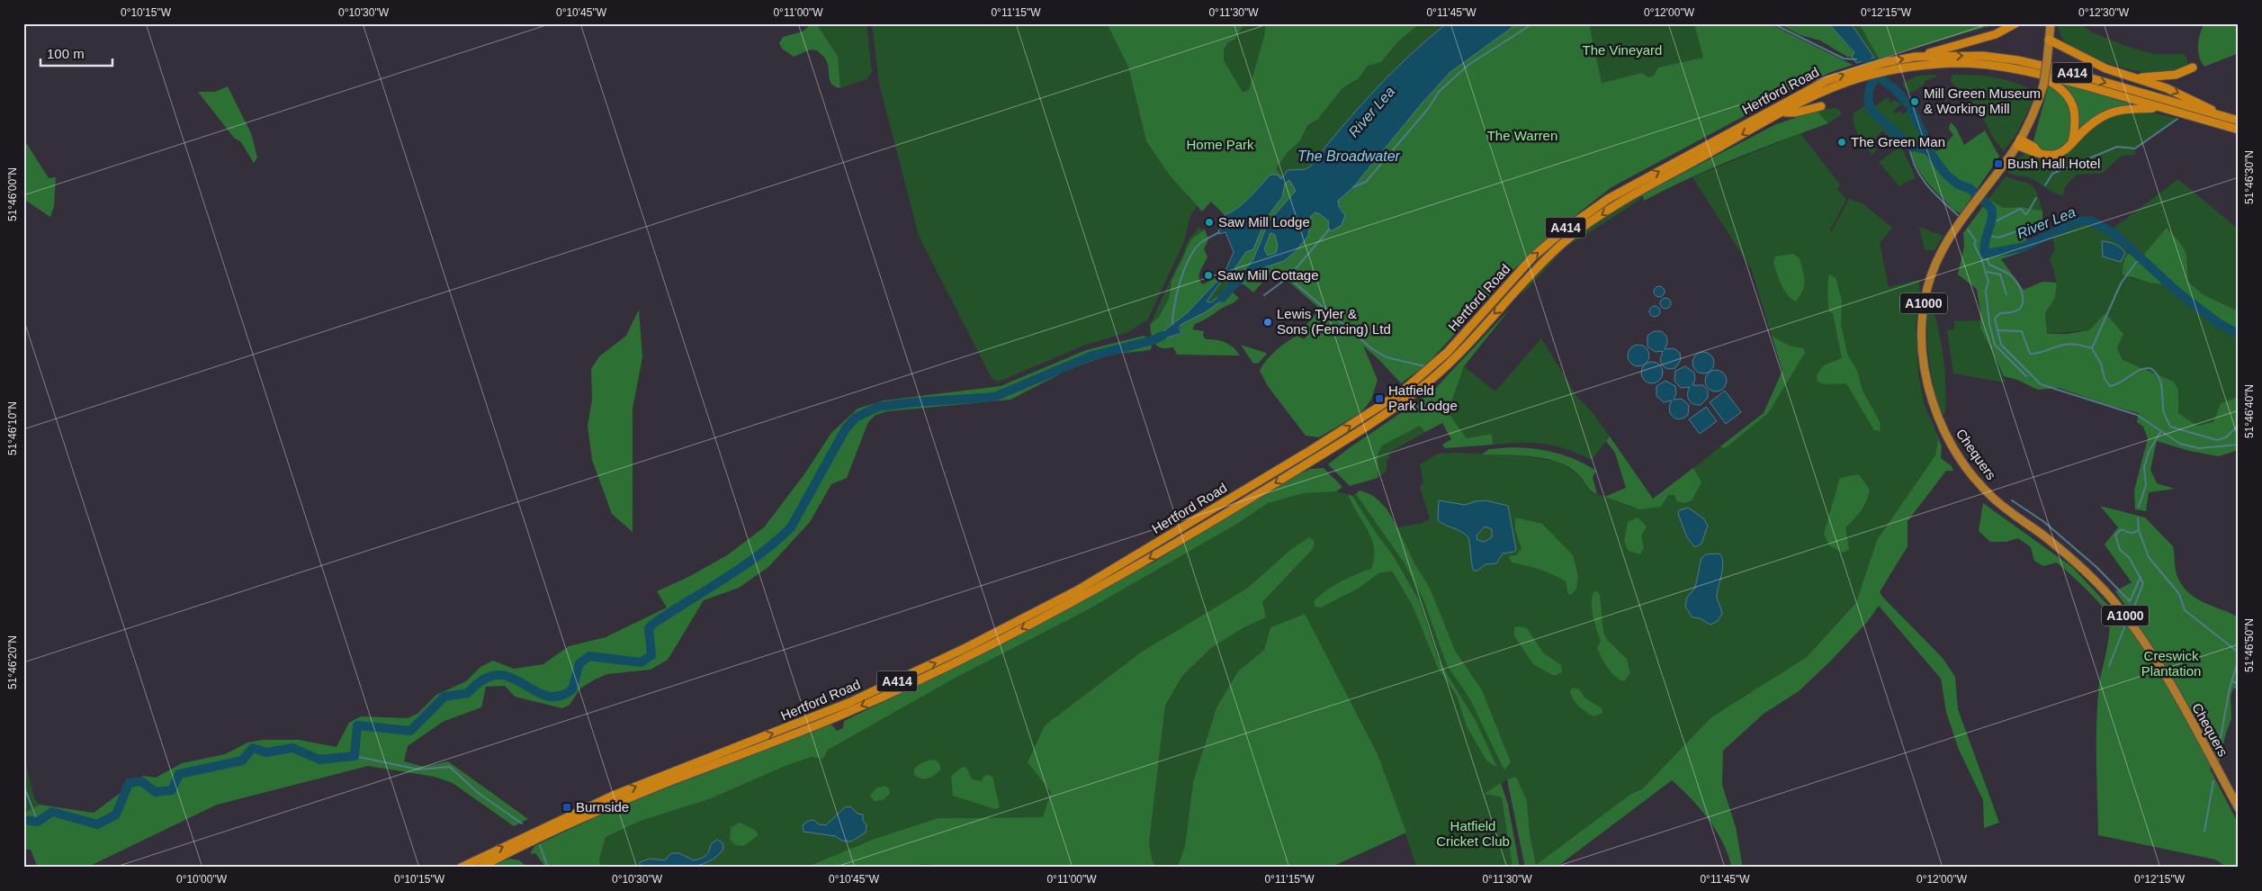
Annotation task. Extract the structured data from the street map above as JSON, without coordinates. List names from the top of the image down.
{
  "streets": {
    "highway": ["A414", "Hertford Road"],
    "main road": ["A1000", "Chequers"]
  },
  "crossings": [
    ["A414", "Hertford Road"],
    ["A414", "A1000"],
    ["A414", "Chequers"],
    ["A1000", "Chequers"]
  ],
  "water": ["River Lea", "The Broadwater"],
  "parks": [
    "The Vineyard",
    "The Warren",
    "Home Park",
    "Creswick Plantation",
    "Hatfield Cricket Club"
  ],
  "places": {
    "other": [
      "Mill Green Museum & Working Mill",
      "The Green Man",
      "Saw Mill Lodge",
      "Saw Mill Cottage",
      "Lewis Tyler & Sons (Fencing) Ltd"
    ],
    "transit": ["Bush Hall Hotel", "Hatfield Park Lodge", "Burnside"]
  },
  "scale_bar": "100 m",
  "coordinates": [
    "0°10'15\"W",
    "0°10'30\"W",
    "0°10'45\"W",
    "0°11'00\"W",
    "0°11'15\"W",
    "0°11'30\"W",
    "0°11'45\"W",
    "0°12'00\"W",
    "0°12'15\"W",
    "0°12'30\"W",
    "51°46'30\"N",
    "51°46'00\"N",
    "51°46'40\"N",
    "51°46'10\"N",
    "51°46'50\"N",
    "51°46'20\"N",
    "0°10'00\"W"
  ]
}
